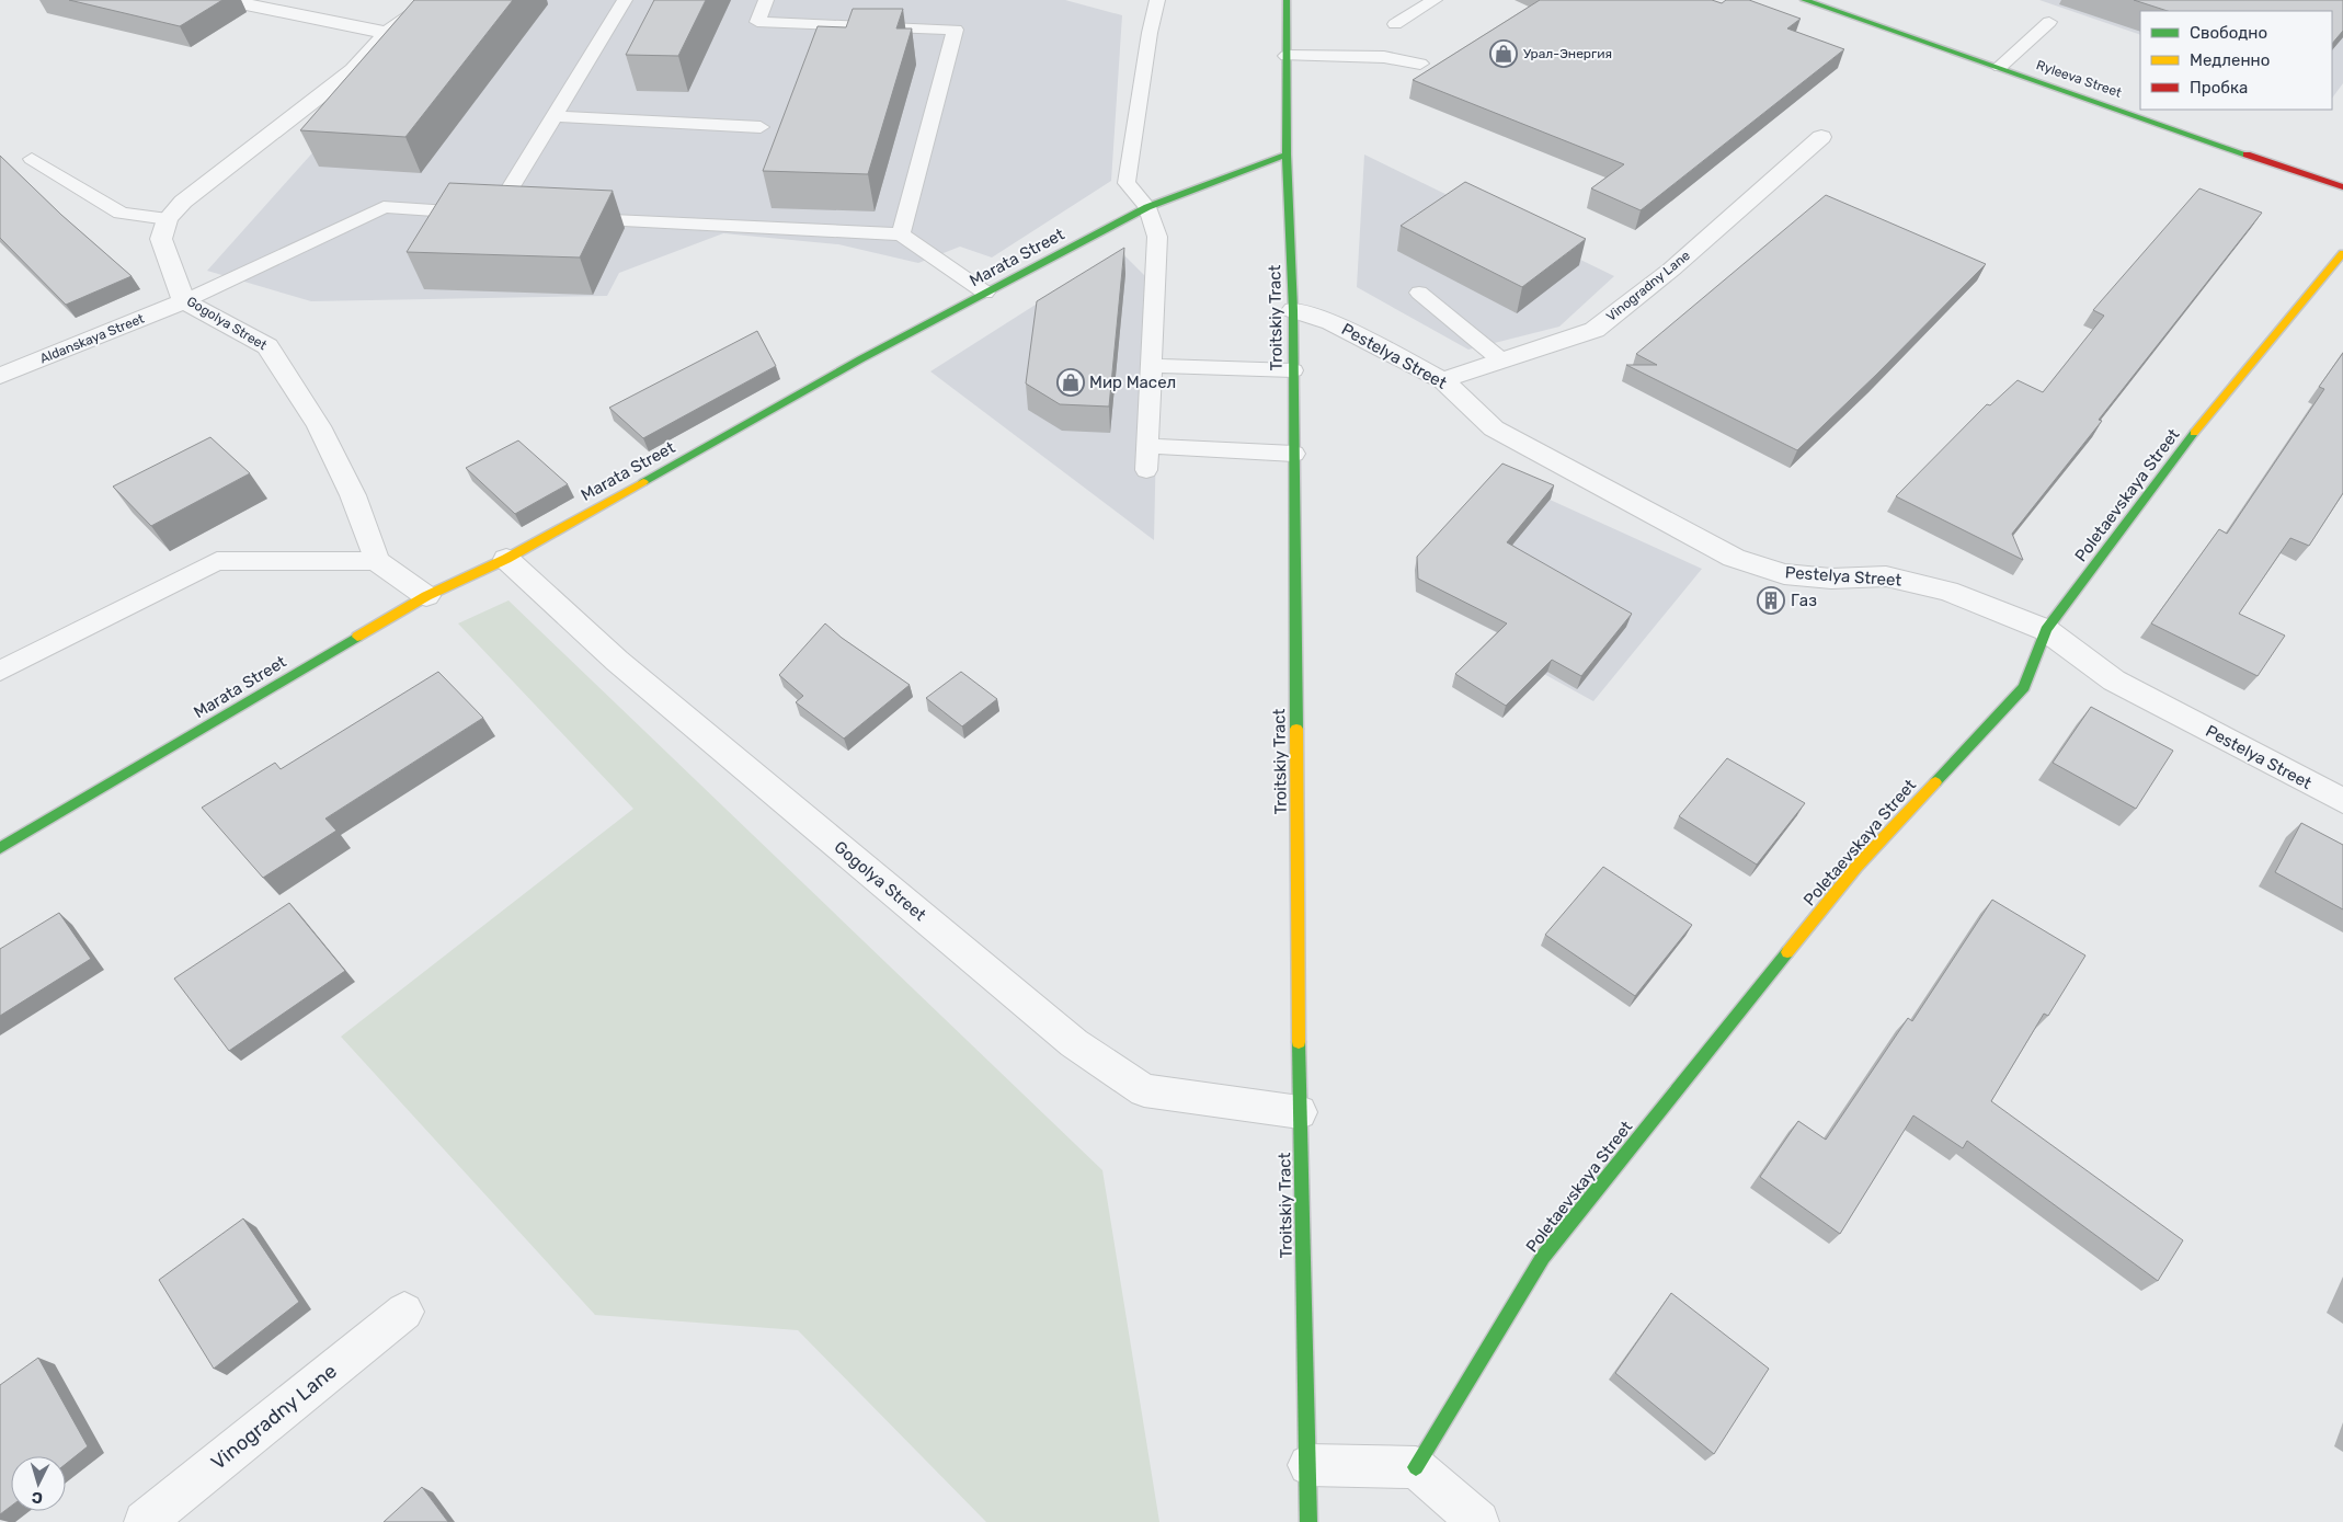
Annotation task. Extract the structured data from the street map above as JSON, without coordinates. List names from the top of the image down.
{
  "streets": {
    "street": [
      "Ryleeva Street",
      "Marata Street",
      "Vinogradny Lane",
      "Troitskiy Tract",
      "Gogolya Street",
      "Aldanskaya Street",
      "Pestelya Street",
      "Poletaevskaya Street"
    ]
  },
  "crossings": [
    ["Marata Street", "Troitskiy Tract"],
    ["Marata Street", "Gogolya Street"],
    ["Vinogradny Lane", "Pestelya Street"],
    ["Troitskiy Tract", "Gogolya Street"],
    ["Troitskiy Tract", "Pestelya Street"],
    ["Gogolya Street", "Aldanskaya Street"],
    ["Pestelya Street", "Poletaevskaya Street"]
  ],
  "places": {
    "shop": ["Урал-Энергия", "Мир Масел"],
    "building": ["Газ"]
  },
  "legend": ["Свободно", "Медленно", "Пробка"],
  "north": "bottom"
}
